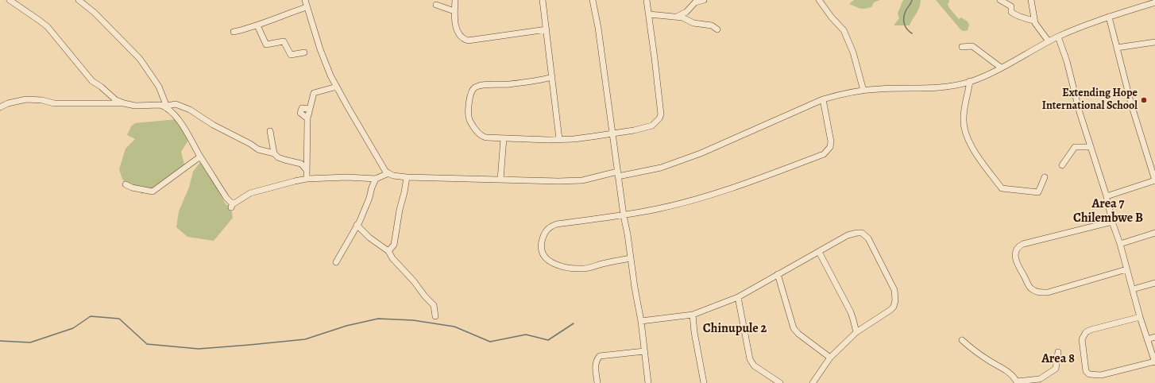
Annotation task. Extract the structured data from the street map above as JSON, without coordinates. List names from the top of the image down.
{
  "districts": ["Area 7 Chilembwe B", "Chinupule 2", "Area 8"],
  "places": ["Extending Hope International School"]
}
